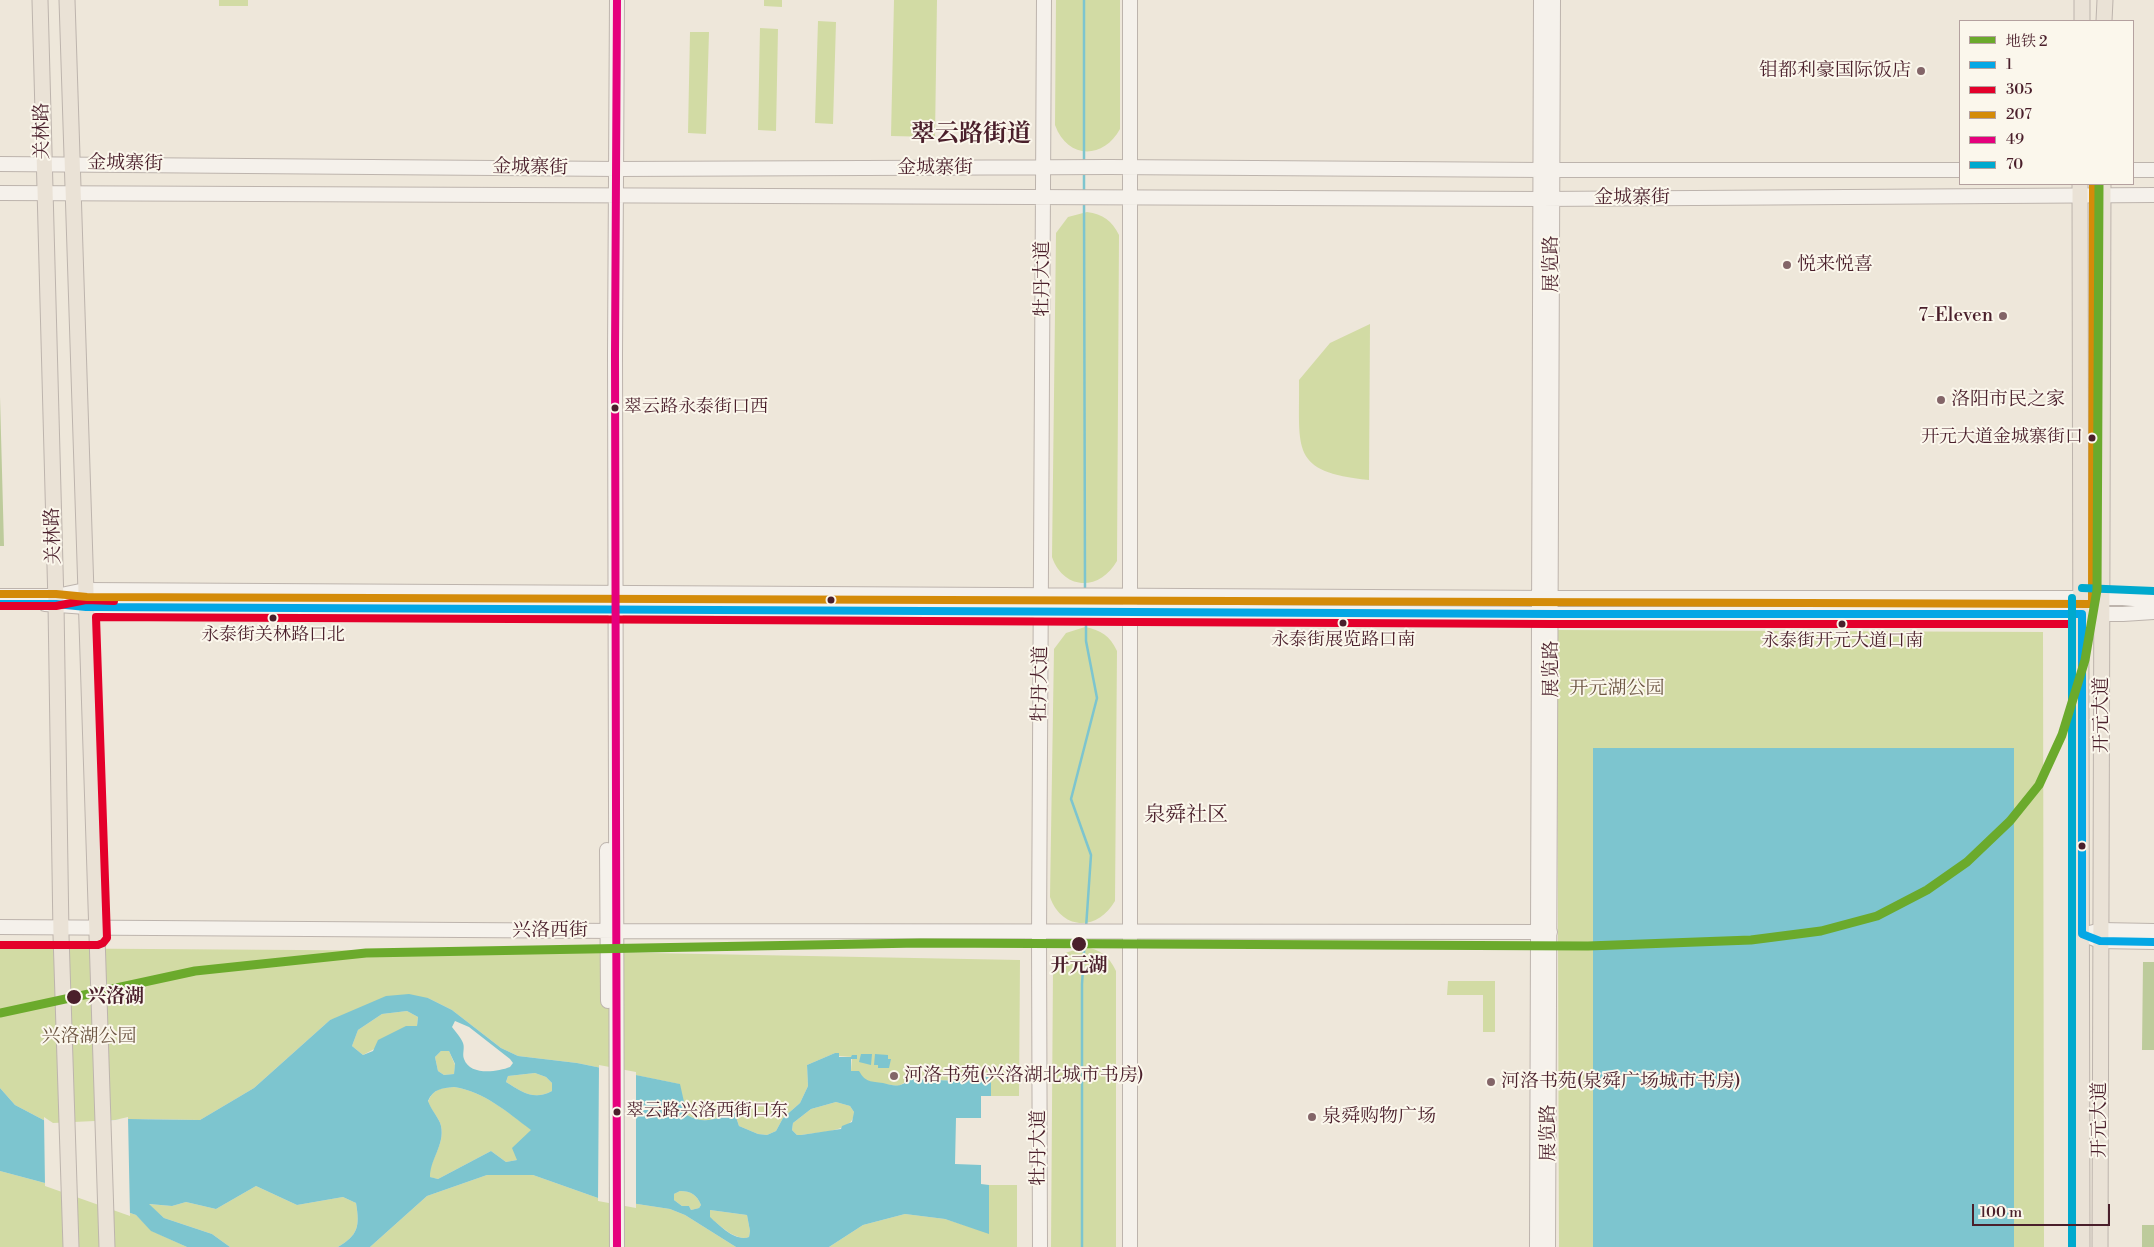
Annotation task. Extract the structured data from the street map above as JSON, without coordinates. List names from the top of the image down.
{
  "streets": {
    "main road": [
      "关林路",
      "金城寨街",
      "展览路",
      "牡丹大道",
      "开元大道",
      "兴洛西街"
    ]
  },
  "crossings": [
    ["关林路", "金城寨街"],
    ["关林路", "兴洛西街"],
    ["金城寨街", "展览路"],
    ["金城寨街", "牡丹大道"],
    ["金城寨街", "开元大道"],
    ["展览路", "兴洛西街"],
    ["牡丹大道", "兴洛西街"]
  ],
  "districts": ["翠云路街道", "泉舜社区"],
  "parks": ["开元湖公园", "兴洛湖公园"],
  "places": [
    "钼都利豪国际饭店",
    "悦来悦喜",
    "7-Eleven",
    "洛阳市民之家",
    "翠云路永泰街口西",
    "开元大道金城寨街口",
    "永泰街关林路口北",
    "永泰街展览路口南",
    "永泰街开元大道口南",
    "开元湖",
    "兴洛湖",
    "河洛书苑(兴洛湖北城市书房)",
    "河洛书苑(泉舜广场城市书房)",
    "翠云路兴洛西街口东",
    "泉舜购物广场"
  ],
  "lines": [
    "transit line 49",
    "metro line 2",
    "transit line 207",
    "transit line 70",
    "transit line 305",
    "transit line 1"
  ],
  "legend": [
    "地铁 2",
    "1",
    "305",
    "207",
    "49",
    "70"
  ],
  "scale_bar": "100 m"
}
